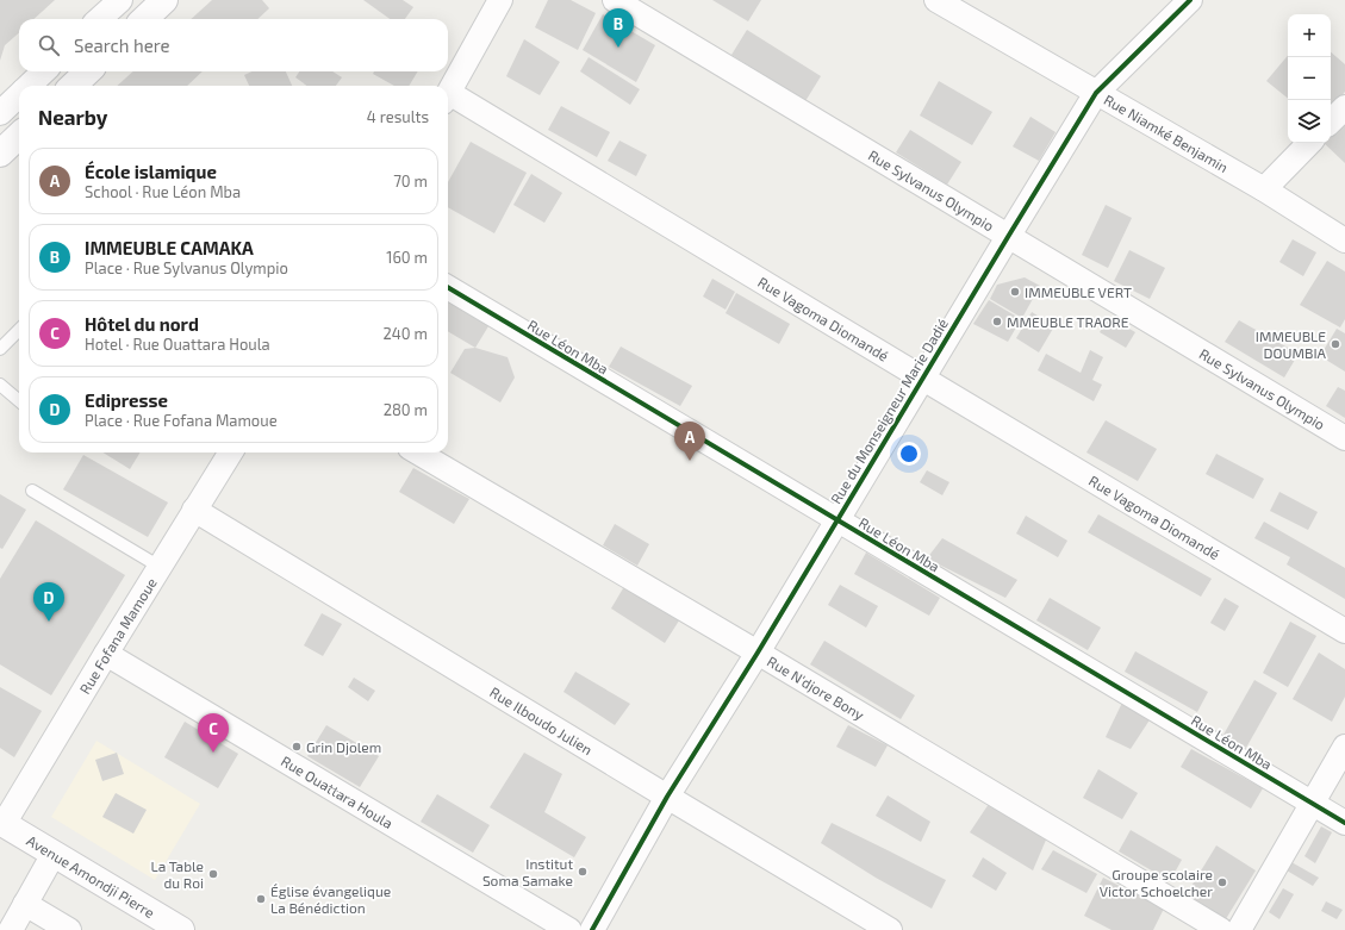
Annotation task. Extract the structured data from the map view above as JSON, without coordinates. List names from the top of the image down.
{
  "streets": {
    "street": [
      "Rue Niamké Benjamin",
      "Rue Sylvanus Olympio",
      "Rue Vagoma Diomandé",
      "Rue Léon Mba",
      "Rue du Monseigneur Marie Dadié",
      "Rue Fofana Mamoue",
      "Rue N'djore Bony",
      "Rue Ilboudo Julien",
      "Rue Ouattara Houla",
      "Avenue Amondji Pierre"
    ]
  },
  "crossings": [
    ["Rue Niamké Benjamin", "Rue du Monseigneur Marie Dadié"],
    ["Rue Sylvanus Olympio", "Rue du Monseigneur Marie Dadié"],
    ["Rue Vagoma Diomandé", "Rue du Monseigneur Marie Dadié"],
    ["Rue Léon Mba", "Rue du Monseigneur Marie Dadié"],
    ["Rue du Monseigneur Marie Dadié", "Rue N'djore Bony"],
    ["Rue du Monseigneur Marie Dadié", "Rue Ilboudo Julien"],
    ["Rue Fofana Mamoue", "Rue Ilboudo Julien"],
    ["Rue Fofana Mamoue", "Rue Ouattara Houla"],
    ["Rue Fofana Mamoue", "Avenue Amondji Pierre"]
  ],
  "places": [
    "IMMEUBLE VERT",
    "MMEUBLE TRAORE",
    "IMMEUBLE DOUMBIA",
    "Grin Djolem",
    "Institut Soma Samake",
    "La Table du Roi",
    "Groupe scolaire Victor Schoelcher",
    "Église évangelique La Bénédiction"
  ],
  "page": {
    "pins": [
      "B",
      "A",
      "D",
      "C"
    ],
    "map_buttons": ["+", "−"],
    "search": "Search here",
    "heading": ["Nearby", "4 results"],
    "list": [
      {
        "mark": "A",
        "name": "École islamique",
        "note": "School · Rue Léon Mba",
        "value": "70 m"
      },
      {
        "mark": "B",
        "name": "IMMEUBLE CAMAKA",
        "note": "Place · Rue Sylvanus Olympio",
        "value": "160 m"
      },
      {
        "mark": "C",
        "name": "Hôtel du nord",
        "note": "Hotel · Rue Ouattara Houla",
        "value": "240 m"
      },
      {
        "mark": "D",
        "name": "Edipresse",
        "note": "Place · Rue Fofana Mamoue",
        "value": "280 m"
      }
    ]
  }
}
